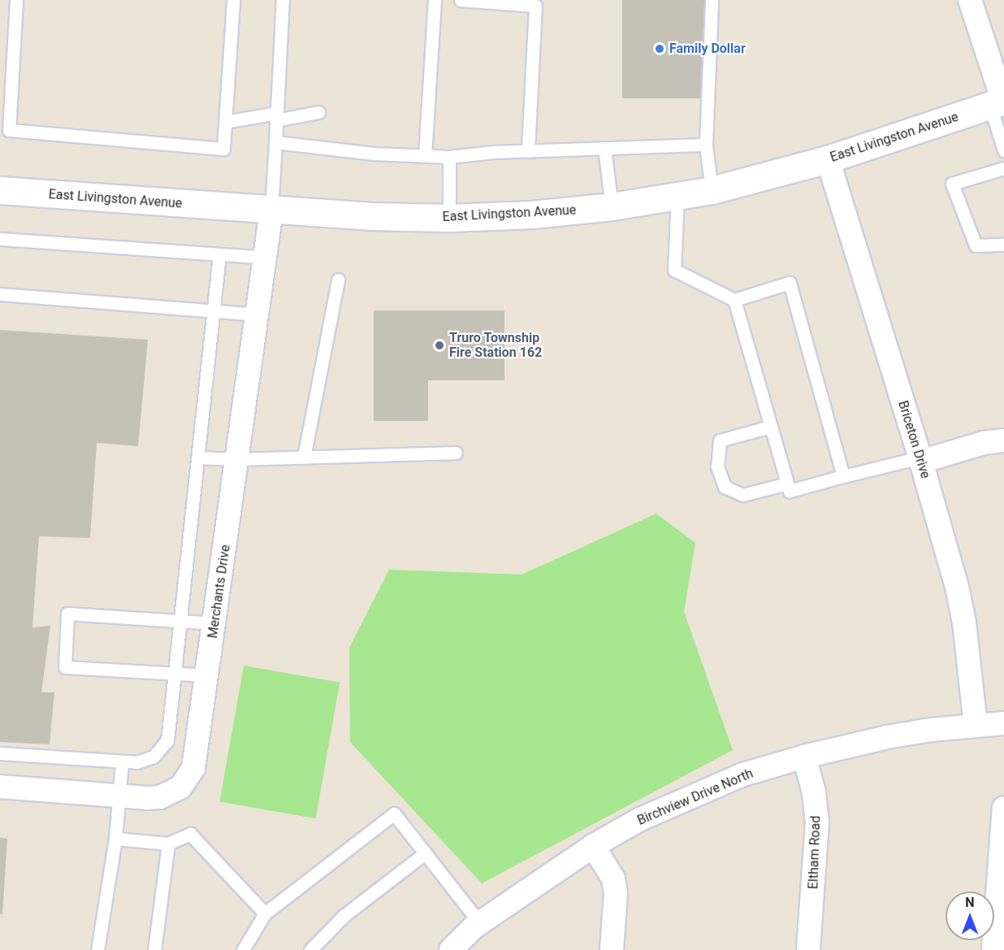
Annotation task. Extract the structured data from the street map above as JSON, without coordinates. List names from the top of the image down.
{
  "streets": {
    "main road": ["East Livingston Avenue"],
    "street": [
      "Briceton Drive",
      "Merchants Drive",
      "Birchview Drive North",
      "Eltham Road"
    ]
  },
  "crossings": [
    ["East Livingston Avenue", "Briceton Drive"],
    ["East Livingston Avenue", "Merchants Drive"],
    ["Briceton Drive", "Birchview Drive North"],
    ["Birchview Drive North", "Eltham Road"]
  ],
  "places": ["Family Dollar", "Truro Township Fire Station 162"],
  "north": "top"
}
